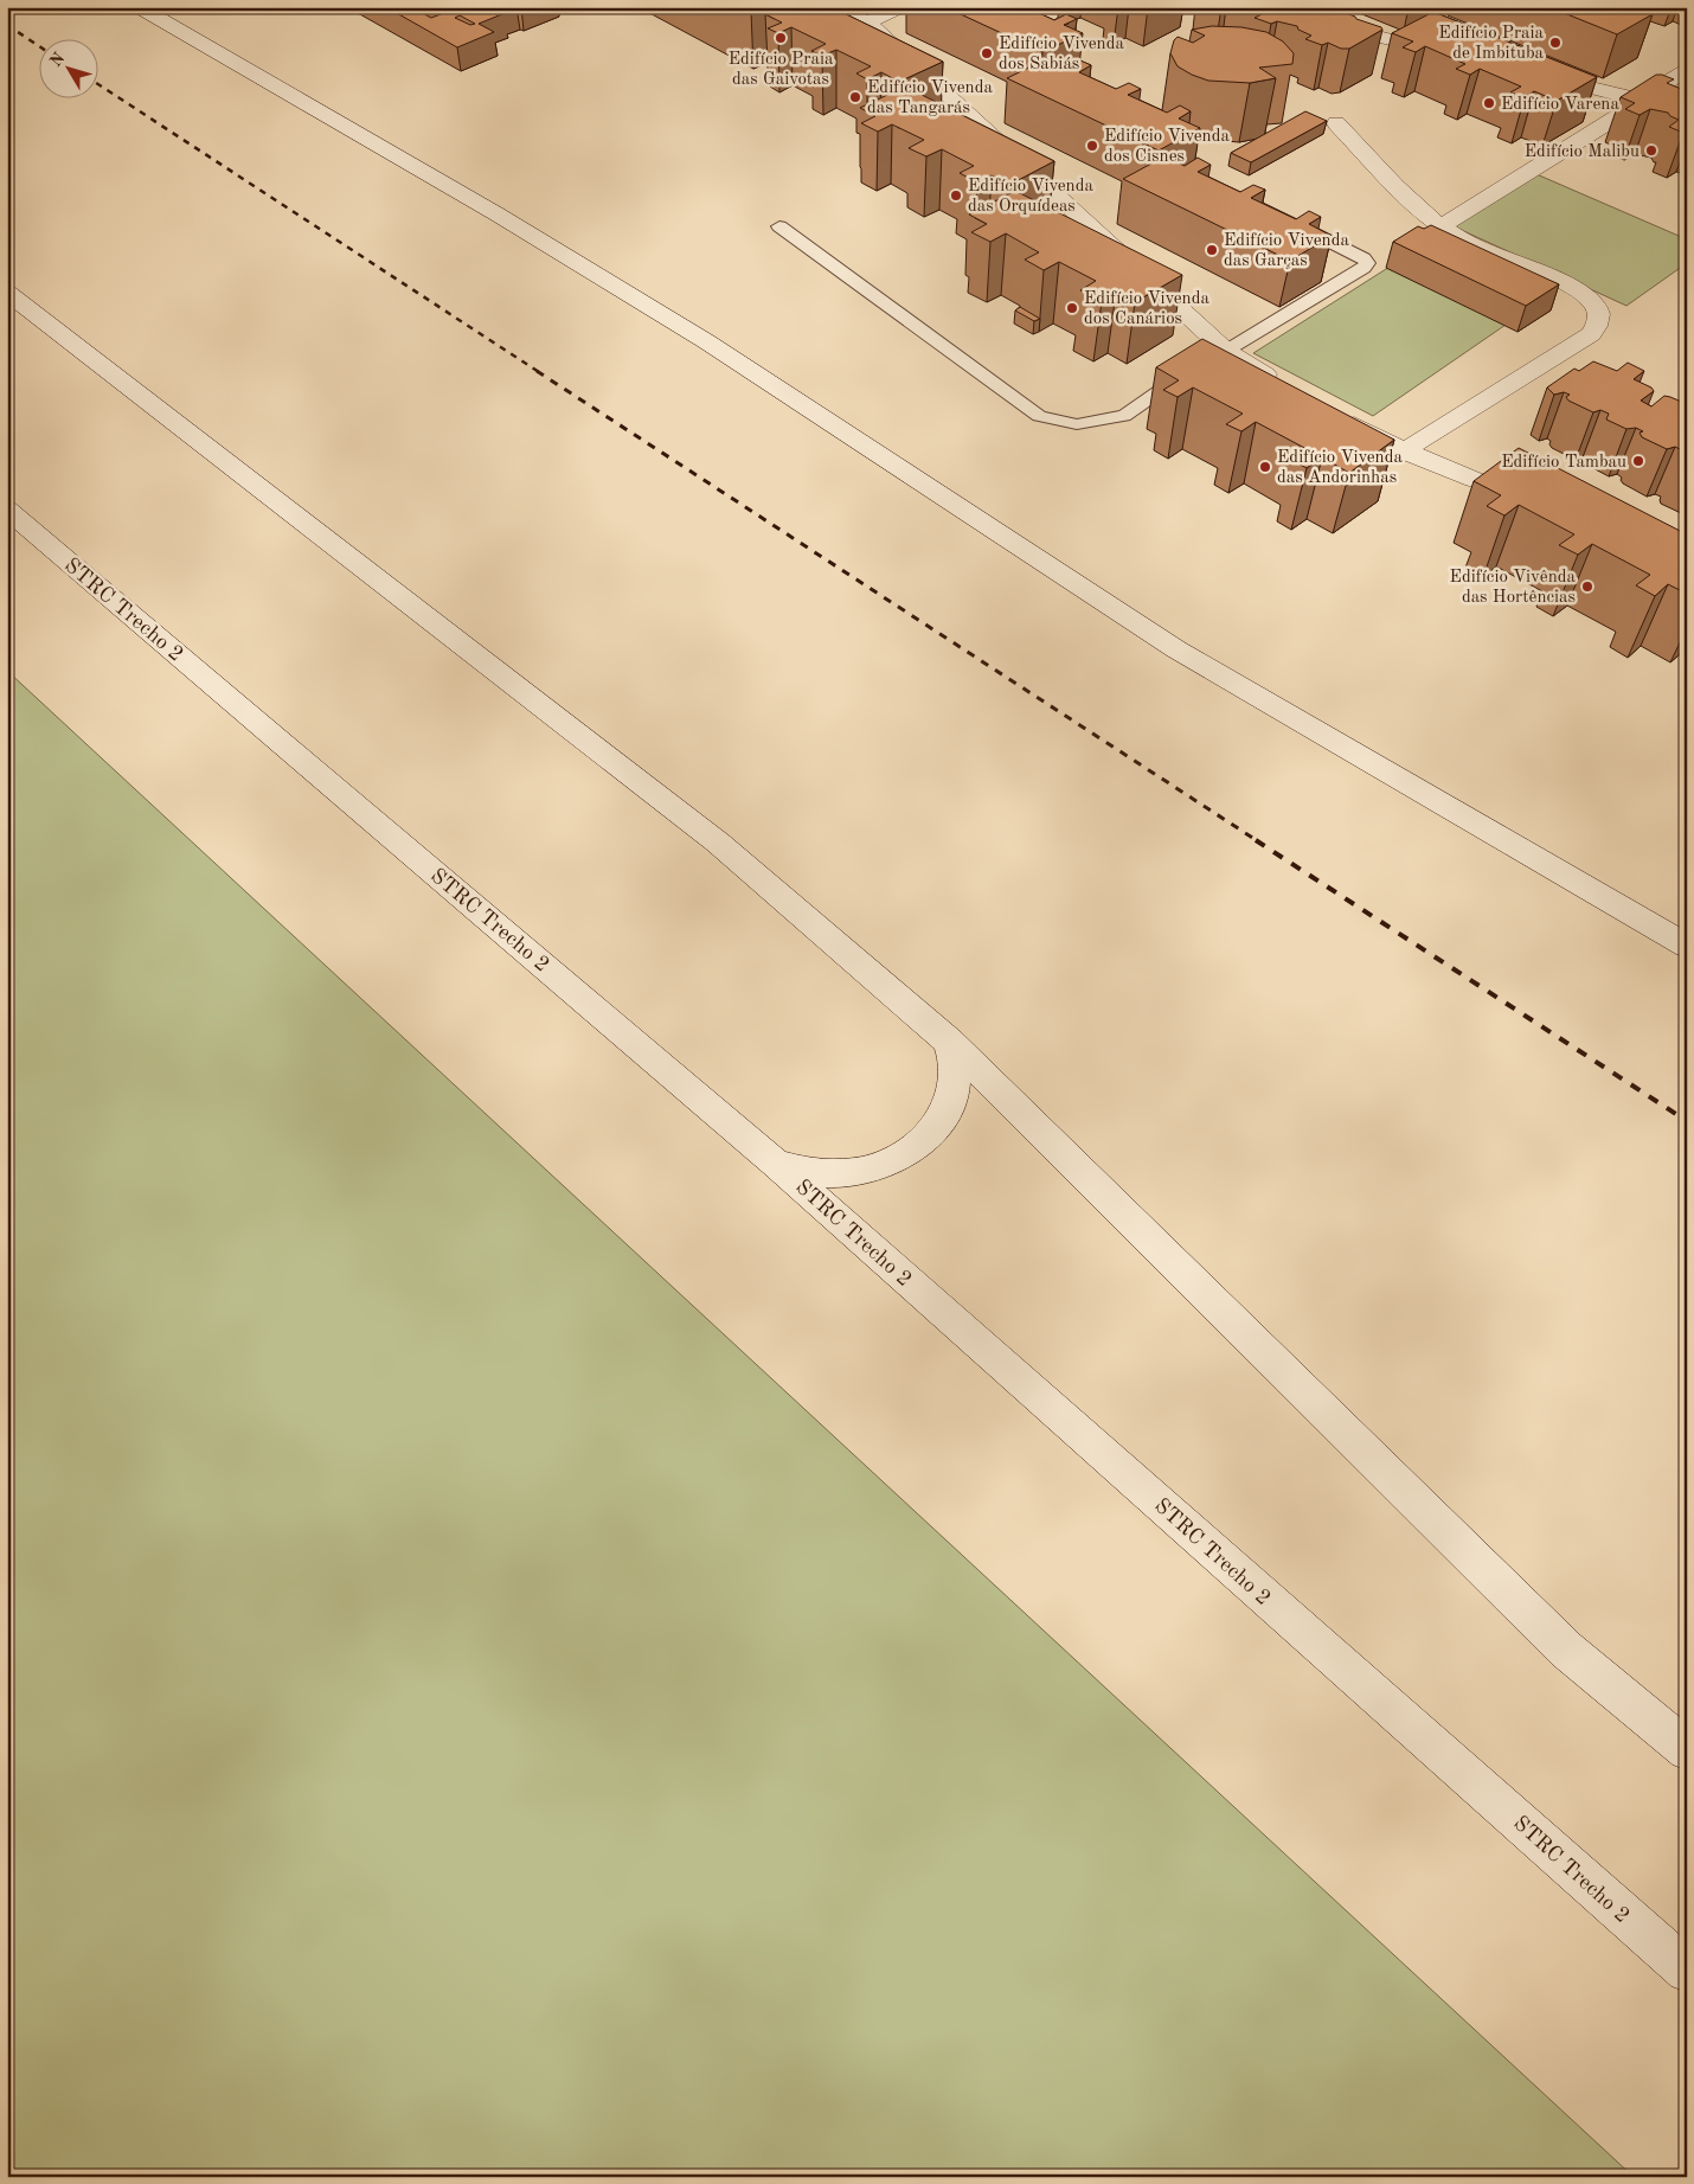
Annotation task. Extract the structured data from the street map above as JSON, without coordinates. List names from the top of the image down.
{
  "streets": {
    "street": ["STRC Trecho 2"]
  },
  "places": [
    "Edifício Praia das Gaivotas",
    "Edifício Praia de Imbituba",
    "Edifício Vivenda dos Sabiás",
    "Edifício Vivenda das Tangarás",
    "Edifício Varena",
    "Edifício Vivenda dos Cisnes",
    "Edifício Malibu",
    "Edifício Vivenda das Orquídeas",
    "Edifício Vivenda das Garças",
    "Edifício Vivenda dos Canários",
    "Edifício Tambau",
    "Edifício Vivenda das Andorinhas",
    "Edifício Vivênda das Hortências"
  ],
  "north": "top left"
}
